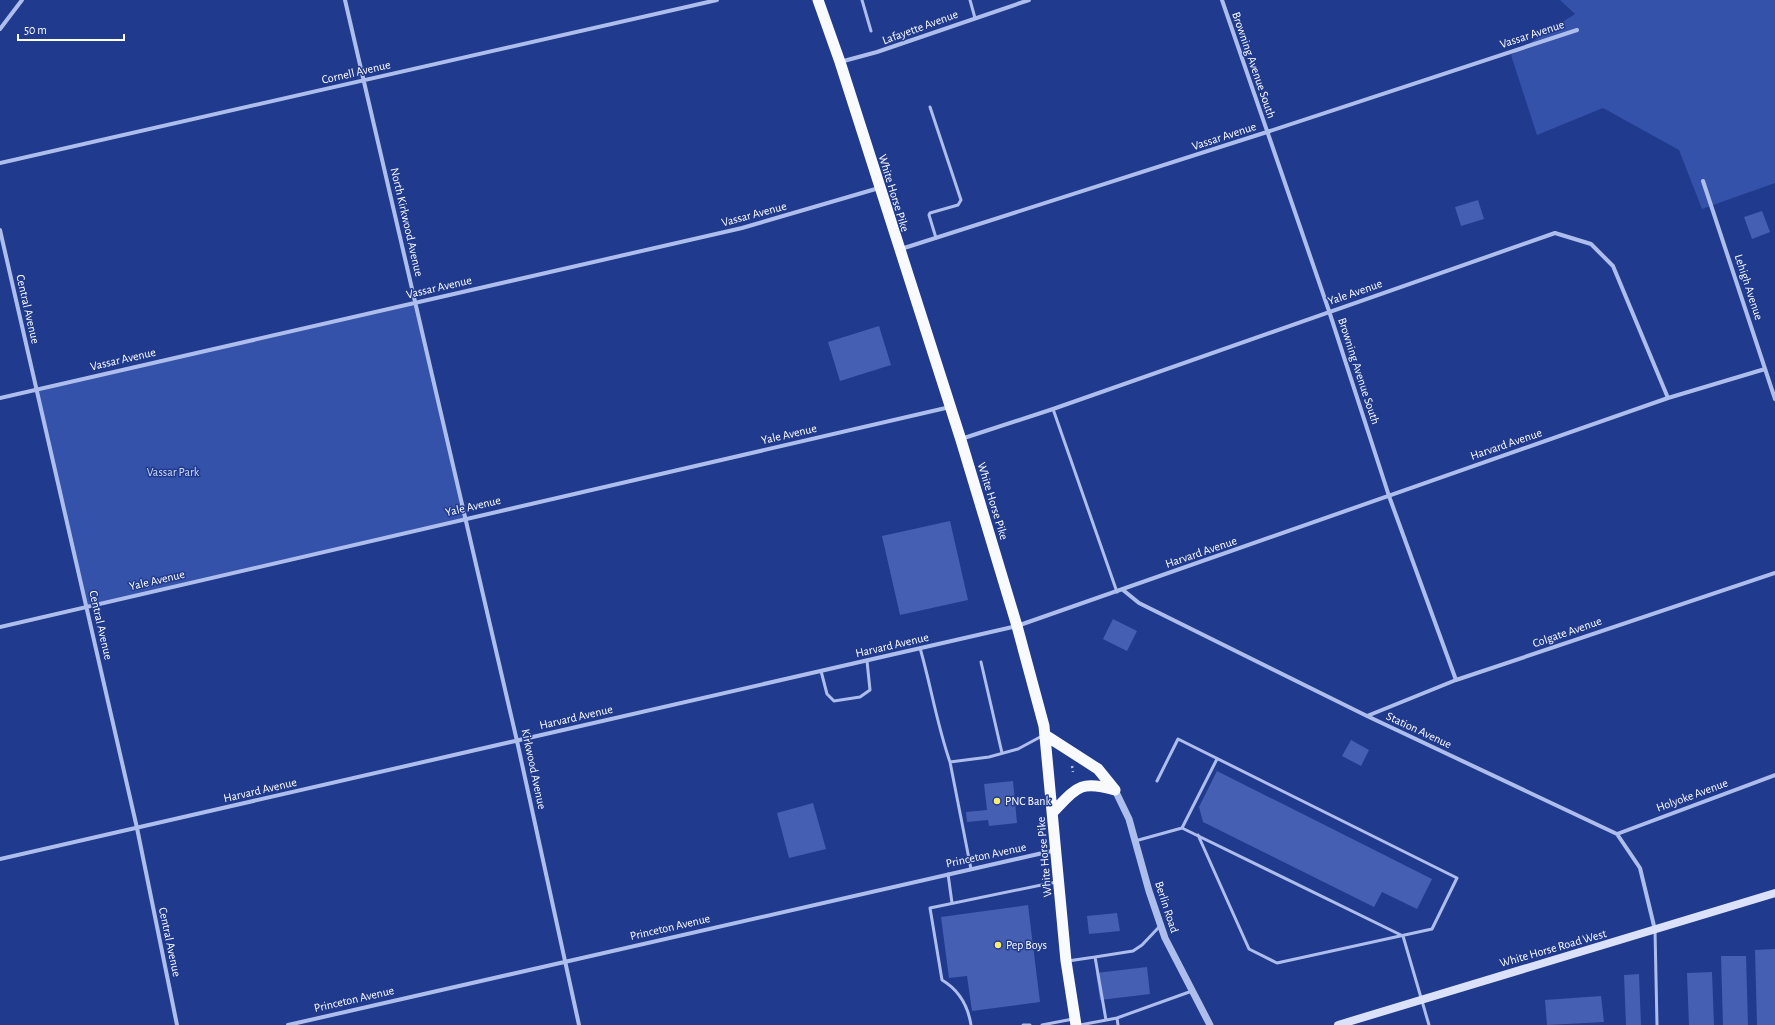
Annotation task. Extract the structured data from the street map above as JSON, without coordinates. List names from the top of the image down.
{
  "streets": {
    "highway": ["White Horse Pike"],
    "main road": ["White Horse Road West"],
    "street": [
      "Lafayette Avenue",
      "Vassar Avenue",
      "Browning Avenue South",
      "Cornell Avenue",
      "North Kirkwood Avenue",
      "Lehigh Avenue",
      "Yale Avenue",
      "Central Avenue",
      "Harvard Avenue",
      "Colgate Avenue",
      "Station Avenue",
      "Kirkwood Avenue",
      "Holyoke Avenue",
      "Princeton Avenue",
      "Berlin Road"
    ]
  },
  "crossings": [
    ["Lafayette Avenue", "White Horse Pike"],
    ["Vassar Avenue", "Browning Avenue South"],
    ["Vassar Avenue", "White Horse Pike"],
    ["Vassar Avenue", "North Kirkwood Avenue"],
    ["Vassar Avenue", "Central Avenue"],
    ["Browning Avenue South", "Yale Avenue"],
    ["Browning Avenue South", "Harvard Avenue"],
    ["Browning Avenue South", "Colgate Avenue"],
    ["Cornell Avenue", "North Kirkwood Avenue"],
    ["White Horse Pike", "Yale Avenue"],
    ["White Horse Pike", "Harvard Avenue"],
    ["White Horse Pike", "Princeton Avenue"],
    ["North Kirkwood Avenue", "Yale Avenue"],
    ["North Kirkwood Avenue", "Kirkwood Avenue"],
    ["Lehigh Avenue", "Harvard Avenue"],
    ["Yale Avenue", "Central Avenue"],
    ["Yale Avenue", "Harvard Avenue"],
    ["Yale Avenue", "Kirkwood Avenue"],
    ["Central Avenue", "Harvard Avenue"],
    ["Harvard Avenue", "Station Avenue"],
    ["Harvard Avenue", "Kirkwood Avenue"],
    ["Colgate Avenue", "Station Avenue"],
    ["Station Avenue", "Holyoke Avenue"],
    ["Kirkwood Avenue", "Princeton Avenue"]
  ],
  "parks": ["Vassar Park"],
  "places": ["PNC Bank", "Pep Boys"],
  "scale_bar": "50 m"
}
